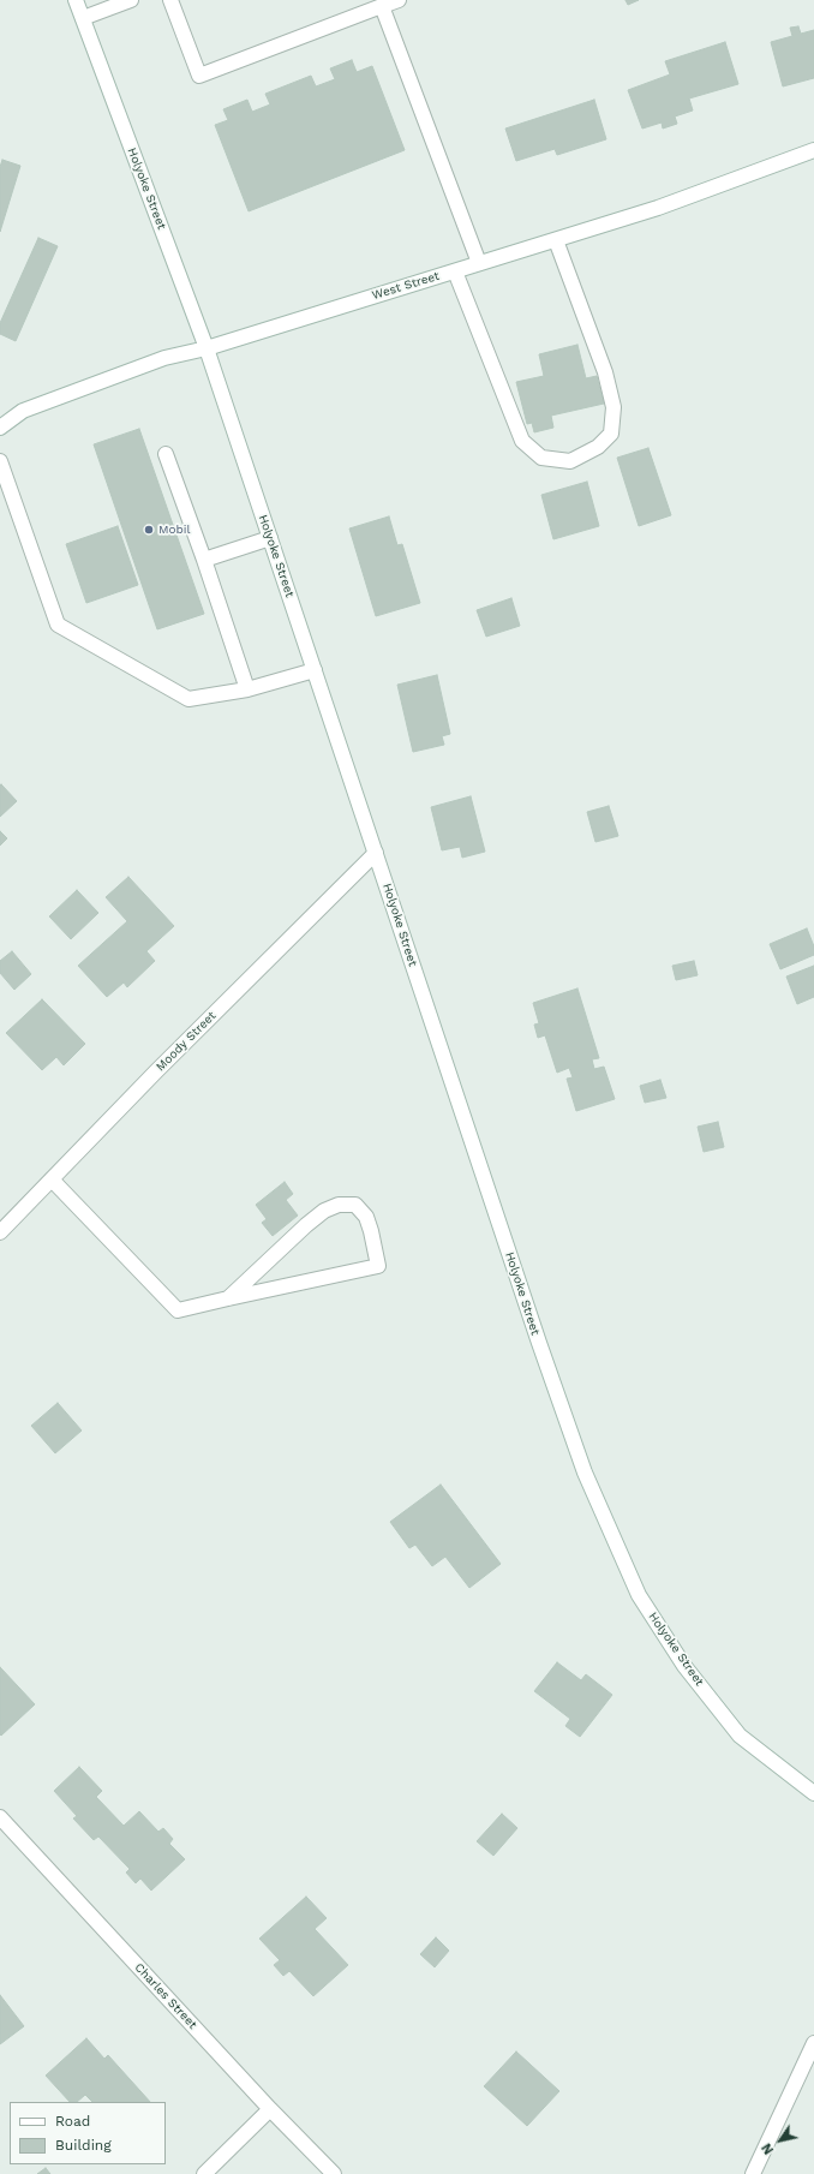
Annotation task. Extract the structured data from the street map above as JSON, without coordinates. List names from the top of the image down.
{
  "streets": {
    "main road": [
      "Holyoke Street",
      "West Street",
      "Moody Street",
      "Charles Street"
    ]
  },
  "crossings": [
    ["Holyoke Street", "West Street"],
    ["Holyoke Street", "Moody Street"]
  ],
  "places": ["Mobil"],
  "legend": ["Road", "Building"],
  "north": "bottom left"
}
